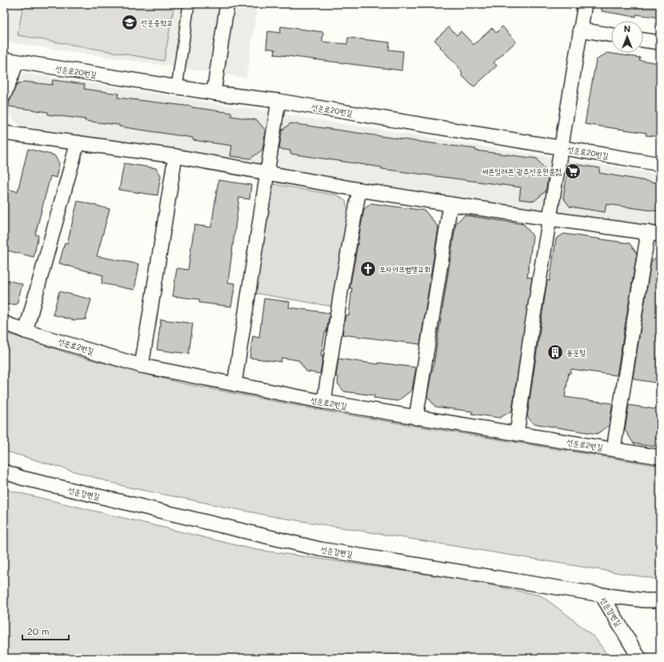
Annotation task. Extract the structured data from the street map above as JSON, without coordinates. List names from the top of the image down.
{
  "streets": {
    "street": ["선운로20번길", "선운로2번길", "선운강변길"]
  },
  "places": {
    "school or university": ["선운중학교"],
    "supermarket": ["세븐일레븐 광주선운원룸점"],
    "church": ["모자이크벧엘교회"],
    "building": ["용운빌"]
  },
  "scale_bar": "20 m",
  "north": "top"
}
